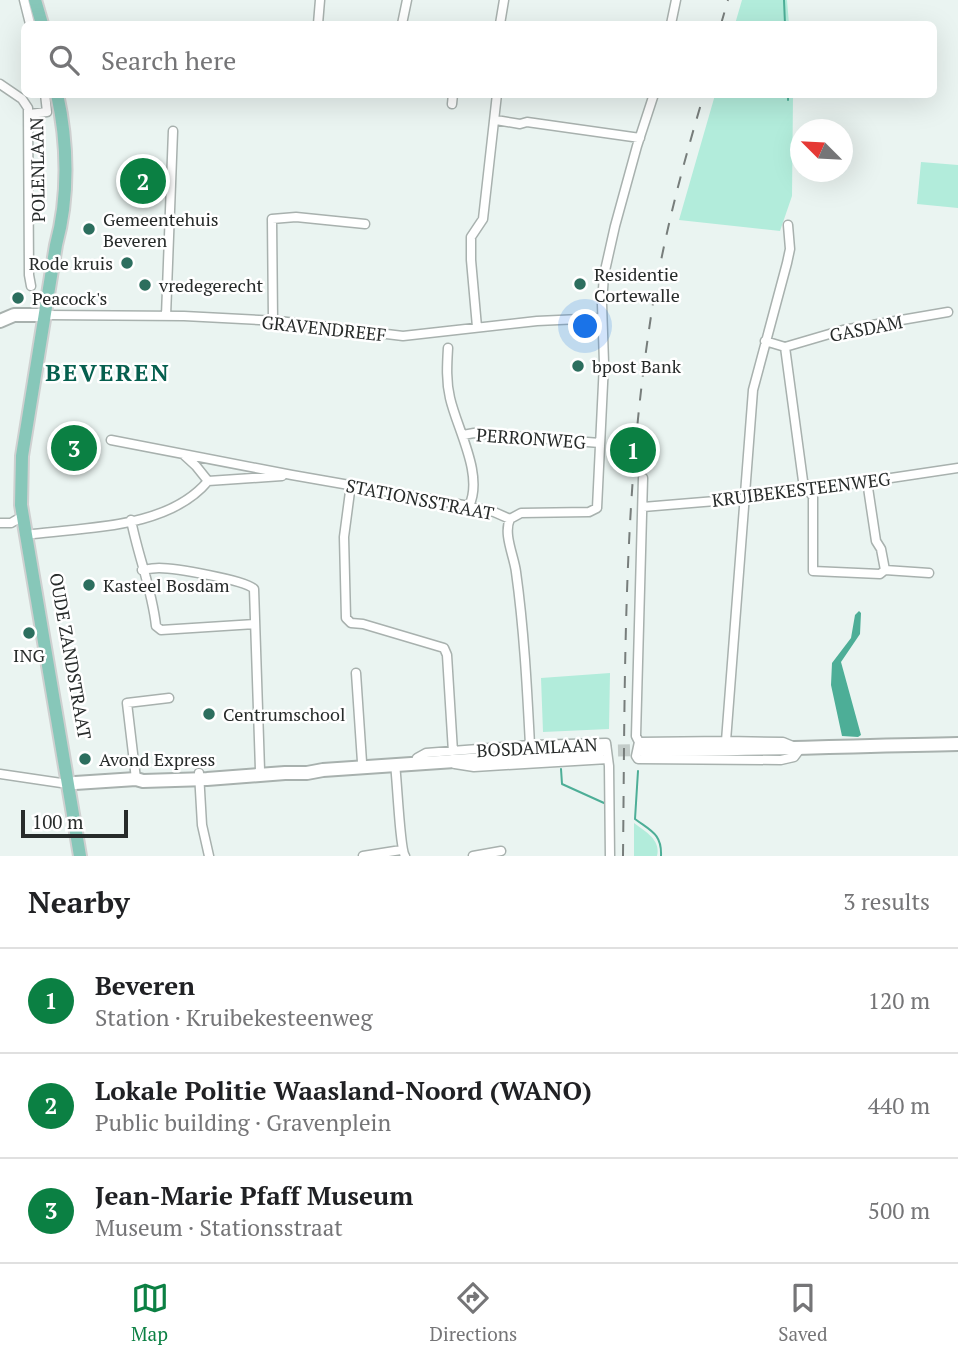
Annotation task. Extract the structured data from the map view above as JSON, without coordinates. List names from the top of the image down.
{
  "streets": {
    "main road": ["POLENLAAN", "OUDE ZANDSTRAAT"],
    "street": [
      "GRAVENDREEF",
      "GASDAM",
      "PERRONWEG",
      "KRUIBEKESTEENWEG",
      "STATIONSSTRAAT",
      "BOSDAMLAAN"
    ]
  },
  "crossings": [
    ["POLENLAAN", "GRAVENDREEF"],
    ["POLENLAAN", "OUDE ZANDSTRAAT"],
    ["PERRONWEG", "STATIONSSTRAAT"],
    ["OUDE ZANDSTRAAT", "BOSDAMLAAN"]
  ],
  "districts": ["BEVEREN"],
  "places": [
    "Gemeentehuis Beveren",
    "Rode kruis",
    "Residentie Cortewalle",
    "vredegerecht",
    "Peacock's",
    "bpost Bank",
    "Kasteel Bosdam",
    "ING",
    "Centrumschool",
    "Avond Express"
  ],
  "scale_bar": "100 m",
  "north": "top left",
  "page": {
    "search": "Search here",
    "pins": ["2", "3", "1"],
    "scale": "100 m",
    "heading": ["Nearby", "3 results"],
    "list": [
      {
        "mark": "1",
        "name": "Beveren",
        "note": "Station · Kruibekesteenweg",
        "value": "120 m"
      },
      {
        "mark": "2",
        "name": "Lokale Politie Waasland-Noord (WANO)",
        "note": "Public building · Gravenplein",
        "value": "440 m"
      },
      {
        "mark": "3",
        "name": "Jean-Marie Pfaff Museum",
        "note": "Museum · Stationsstraat",
        "value": "500 m"
      }
    ],
    "nav": ["Map", "Directions", "Saved"]
  }
}
